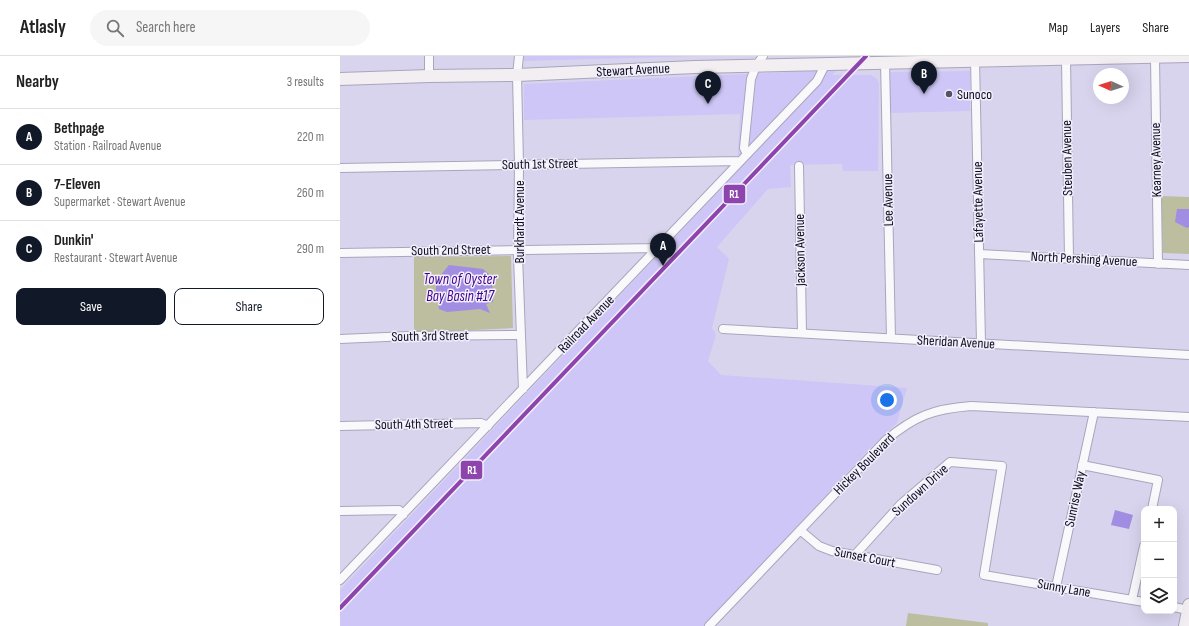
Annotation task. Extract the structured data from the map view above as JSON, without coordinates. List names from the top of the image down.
{
  "streets": {
    "main road": ["Stewart Avenue"],
    "street": [
      "Steuben Avenue",
      "Kearney Avenue",
      "South 1st Street",
      "Lee Avenue",
      "Lafayette Avenue",
      "Burkhardt Avenue",
      "South 2nd Street",
      "Jackson Avenue",
      "North Pershing Avenue",
      "Railroad Avenue",
      "South 3rd Street",
      "Sheridan Avenue",
      "South 4th Street",
      "Hickey Boulevard",
      "Sundown Drive",
      "Sunrise Way",
      "Sunset Court",
      "Sunny Lane"
    ]
  },
  "crossings": [
    ["Stewart Avenue", "Steuben Avenue"],
    ["Stewart Avenue", "Kearney Avenue"],
    ["Stewart Avenue", "Lee Avenue"],
    ["Stewart Avenue", "Lafayette Avenue"],
    ["Stewart Avenue", "Burkhardt Avenue"],
    ["Stewart Avenue", "Railroad Avenue"],
    ["Steuben Avenue", "North Pershing Avenue"],
    ["Kearney Avenue", "North Pershing Avenue"],
    ["South 1st Street", "Burkhardt Avenue"],
    ["South 1st Street", "Railroad Avenue"],
    ["Lee Avenue", "Sheridan Avenue"],
    ["Lafayette Avenue", "North Pershing Avenue"],
    ["Lafayette Avenue", "Sheridan Avenue"],
    ["Burkhardt Avenue", "South 2nd Street"],
    ["Burkhardt Avenue", "Railroad Avenue"],
    ["Burkhardt Avenue", "South 3rd Street"],
    ["South 2nd Street", "Railroad Avenue"],
    ["Jackson Avenue", "Sheridan Avenue"],
    ["Railroad Avenue", "South 4th Street"],
    ["Hickey Boulevard", "Sunrise Way"],
    ["Hickey Boulevard", "Sunset Court"],
    ["Sundown Drive", "Sunset Court"],
    ["Sundown Drive", "Sunny Lane"],
    ["Sunrise Way", "Sunny Lane"]
  ],
  "water": ["Town of Oyster Bay Basin #17"],
  "places": ["Sunoco"],
  "lines": ["transit line R1"],
  "north": "left",
  "page": {
    "header": "Atlasly",
    "search": "Search here",
    "nav": ["Map", "Layers", "Share"],
    "heading": ["Nearby", "3 results"],
    "pins": ["B", "C", "A"],
    "list": [
      {
        "mark": "A",
        "name": "Bethpage",
        "note": "Station · Railroad Avenue",
        "value": "220 m"
      },
      {
        "mark": "B",
        "name": "7-Eleven",
        "note": "Supermarket · Stewart Avenue",
        "value": "260 m"
      },
      {
        "mark": "C",
        "name": "Dunkin'",
        "note": "Restaurant · Stewart Avenue",
        "value": "290 m"
      }
    ],
    "buttons": ["Save", "Share"],
    "map_buttons": ["+", "−"]
  }
}
